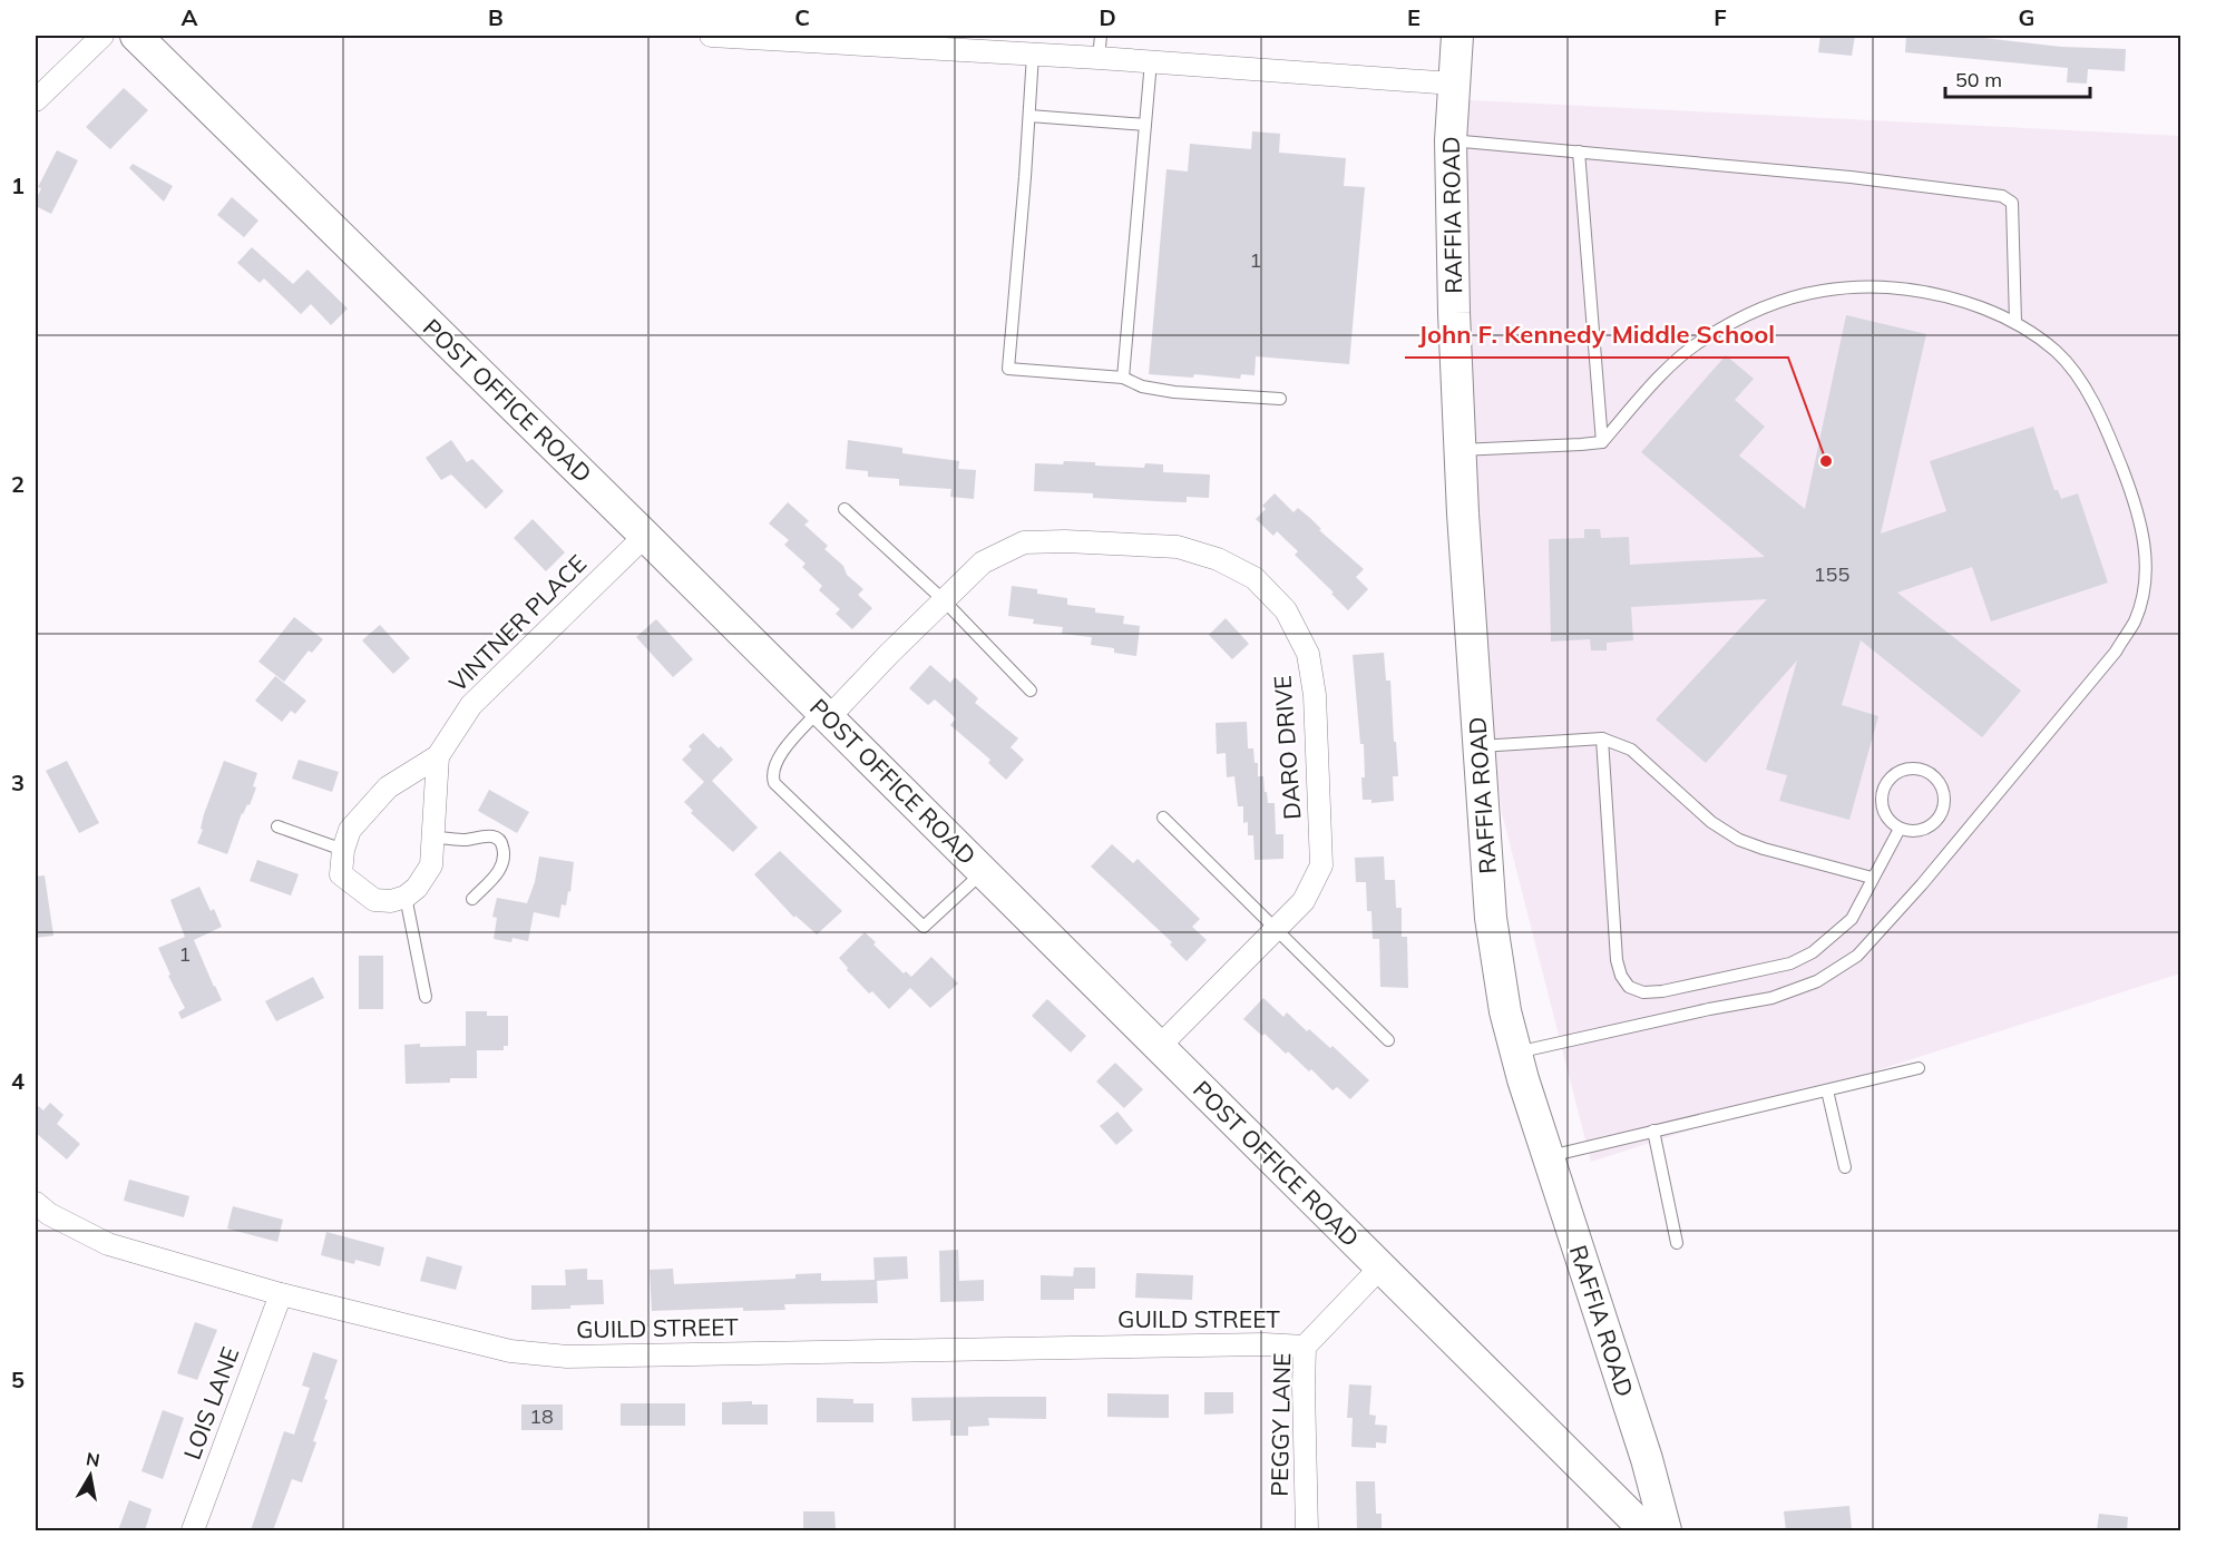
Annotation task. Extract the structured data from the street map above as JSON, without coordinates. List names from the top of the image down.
{
  "streets": {
    "street": [
      "RAFFIA ROAD",
      "POST OFFICE ROAD",
      "VINTNER PLACE",
      "DARO DRIVE",
      "GUILD STREET",
      "LOIS LANE",
      "PEGGY LANE"
    ]
  },
  "crossings": [
    ["POST OFFICE ROAD", "VINTNER PLACE"],
    ["POST OFFICE ROAD", "DARO DRIVE"],
    ["POST OFFICE ROAD", "PEGGY LANE"],
    ["GUILD STREET", "LOIS LANE"],
    ["GUILD STREET", "PEGGY LANE"]
  ],
  "places": ["John F. Kennedy Middle School"],
  "house_numbers": [
    "1",
    "155",
    "1",
    "18"
  ],
  "scale_bar": "50 m",
  "north": "top",
  "grid": {
    "columns": [
      "A",
      "B",
      "C",
      "D",
      "E",
      "F",
      "G"
    ],
    "rows": [
      "1",
      "2",
      "3",
      "4",
      "5"
    ]
  }
}
